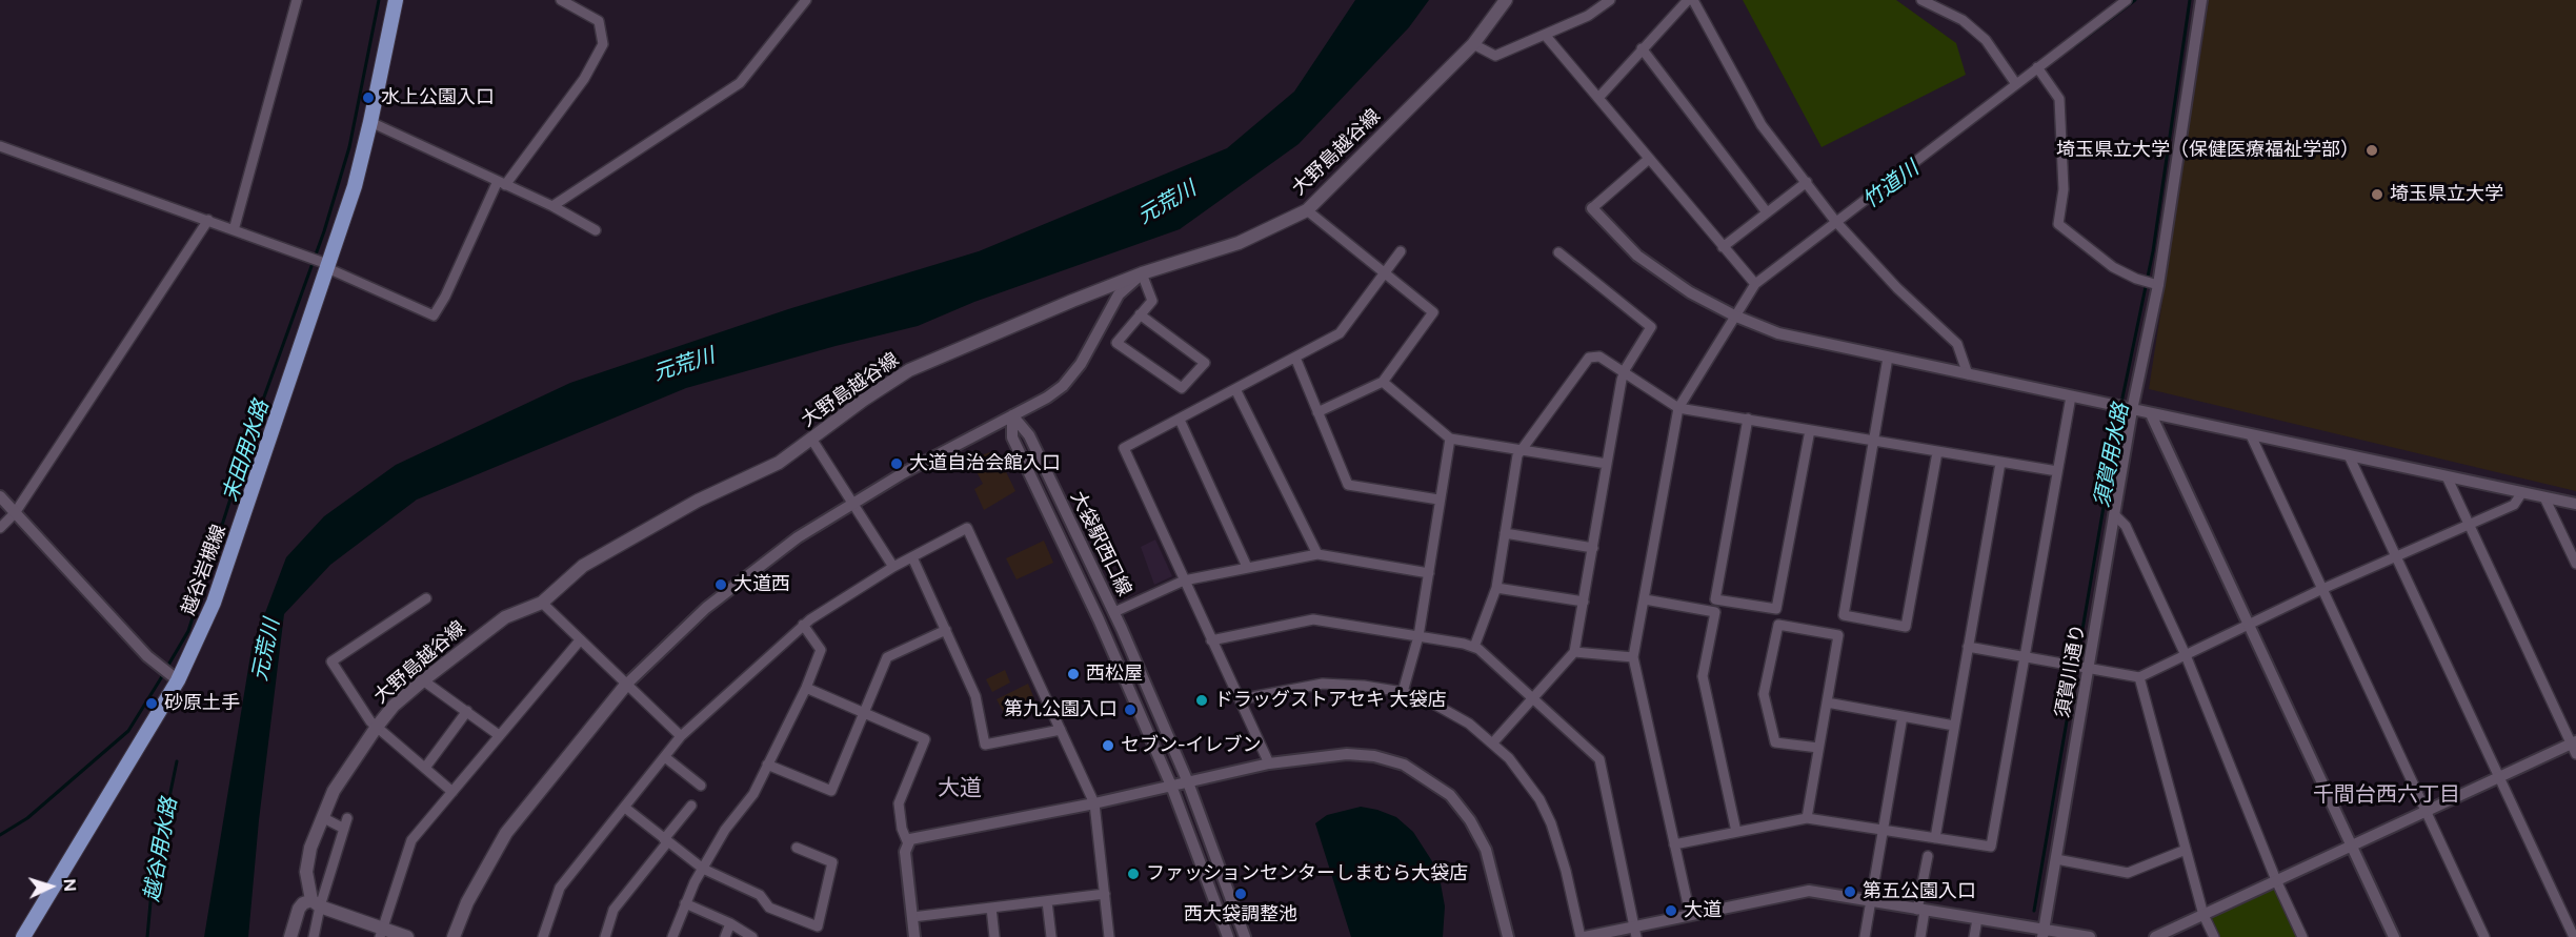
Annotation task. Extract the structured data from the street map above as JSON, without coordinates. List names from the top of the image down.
{
  "streets": {
    "main road": ["大野島越谷線", "越谷岩槻線"],
    "street": ["大袋駅西口線", "須賀川通り"]
  },
  "districts": ["大道", "千間台西六丁目"],
  "water": [
    "竹道川",
    "元荒川",
    "末田用水路",
    "須賀用水路",
    "越谷用水路"
  ],
  "places": [
    "水上公園入口",
    "埼玉県立大学（保健医療福祉学部）",
    "埼玉県立大学",
    "大道自治会館入口",
    "大道西",
    "西松屋",
    "ドラッグストアセキ 大袋店",
    "砂原土手",
    "第九公園入口",
    "セブン-イレブン",
    "ファッションセンターしまむら大袋店",
    "第五公園入口",
    "西大袋調整池",
    "大道"
  ],
  "north": "right"
}
